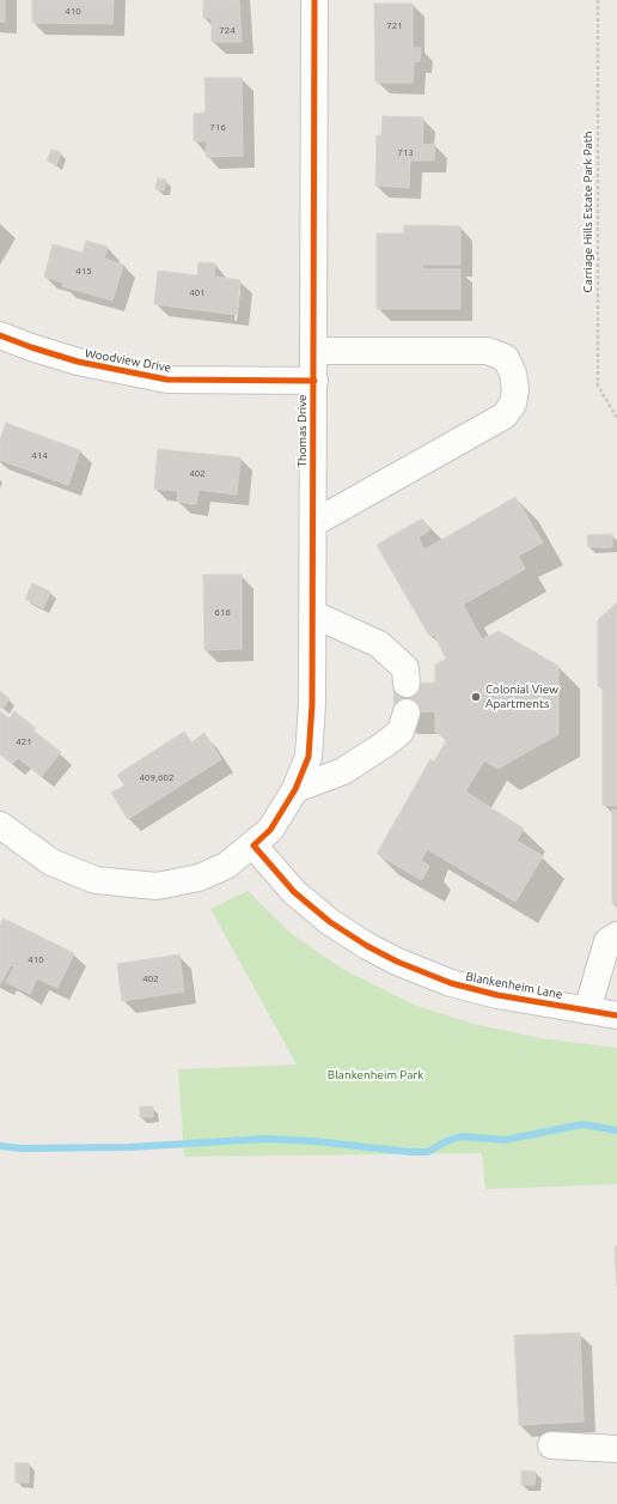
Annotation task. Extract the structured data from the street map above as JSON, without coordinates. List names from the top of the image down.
{
  "streets": {
    "street": ["Woodview Drive", "Thomas Drive", "Blankenheim Lane"],
    "path": ["Carriage Hills Estate Park Path"]
  },
  "crossings": [
    ["Woodview Drive", "Thomas Drive"],
    ["Thomas Drive", "Blankenheim Lane"]
  ],
  "parks": ["Blankenheim Park"],
  "places": ["Colonial View Apartments"],
  "house_numbers": [
    "410",
    "721",
    "724",
    "716",
    "713",
    "415",
    "401",
    "414",
    "402",
    "616",
    "421",
    "409,602",
    "410",
    "402"
  ]
}
